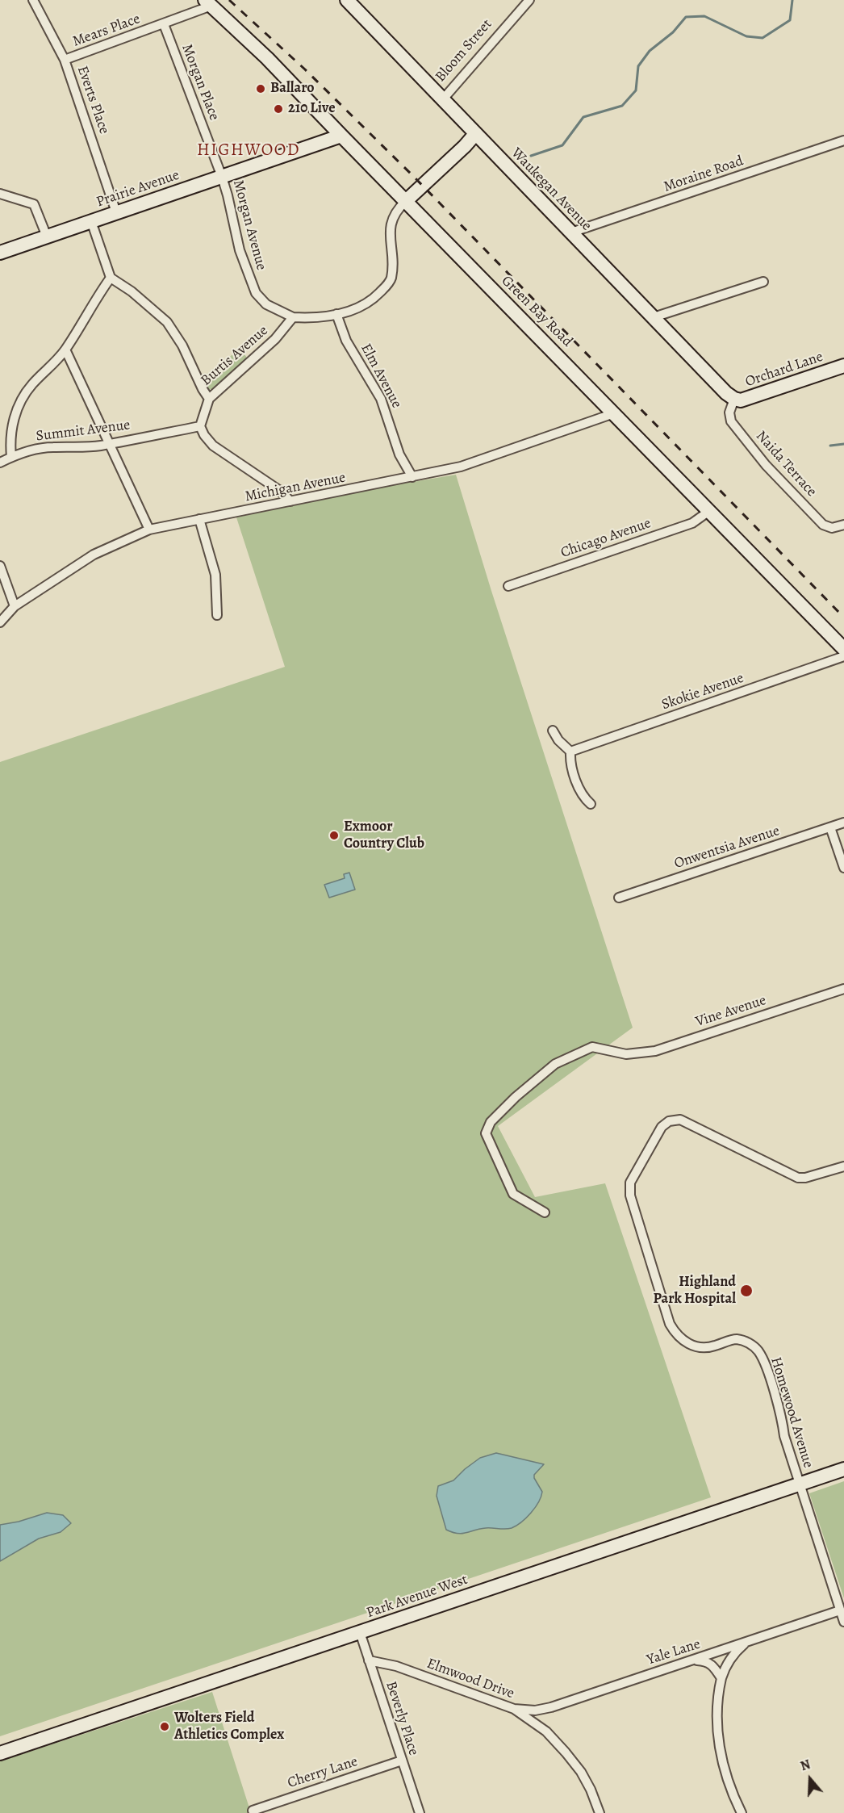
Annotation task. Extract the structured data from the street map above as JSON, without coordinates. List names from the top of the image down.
{
  "streets": {
    "street": [
      "Mears Place",
      "Bloom Street",
      "Morgan Place",
      "Everts Place",
      "Moraine Road",
      "Prairie Avenue",
      "Waukegan Avenue",
      "Morgan Avenue",
      "Green Bay Road",
      "Burtis Avenue",
      "Orchard Lane",
      "Elm Avenue",
      "Summit Avenue",
      "Naida Terrace",
      "Michigan Avenue",
      "Chicago Avenue",
      "Skokie Avenue",
      "Onwentsia Avenue",
      "Vine Avenue",
      "Homewood Avenue",
      "Park Avenue West",
      "Yale Lane",
      "Elmwood Drive",
      "Beverly Place",
      "Cherry Lane"
    ]
  },
  "crossings": [
    ["Mears Place", "Morgan Place"],
    ["Mears Place", "Everts Place"],
    ["Mears Place", "Green Bay Road"],
    ["Bloom Street", "Waukegan Avenue"],
    ["Morgan Place", "Prairie Avenue"],
    ["Morgan Place", "Morgan Avenue"],
    ["Everts Place", "Prairie Avenue"],
    ["Moraine Road", "Waukegan Avenue"],
    ["Prairie Avenue", "Morgan Avenue"],
    ["Prairie Avenue", "Green Bay Road"],
    ["Waukegan Avenue", "Orchard Lane"],
    ["Waukegan Avenue", "Naida Terrace"],
    ["Morgan Avenue", "Burtis Avenue"],
    ["Green Bay Road", "Michigan Avenue"],
    ["Green Bay Road", "Chicago Avenue"],
    ["Orchard Lane", "Naida Terrace"],
    ["Elm Avenue", "Michigan Avenue"],
    ["Homewood Avenue", "Park Avenue West"],
    ["Homewood Avenue", "Yale Lane"],
    ["Park Avenue West", "Beverly Place"],
    ["Yale Lane", "Elmwood Drive"],
    ["Elmwood Drive", "Beverly Place"],
    ["Beverly Place", "Cherry Lane"]
  ],
  "districts": ["HIGHWOOD"],
  "places": [
    "Ballaro",
    "210 Live",
    "Exmoor Country Club",
    "Highland Park Hospital",
    "Wolters Field Athletics Complex"
  ],
  "north": "top"
}
